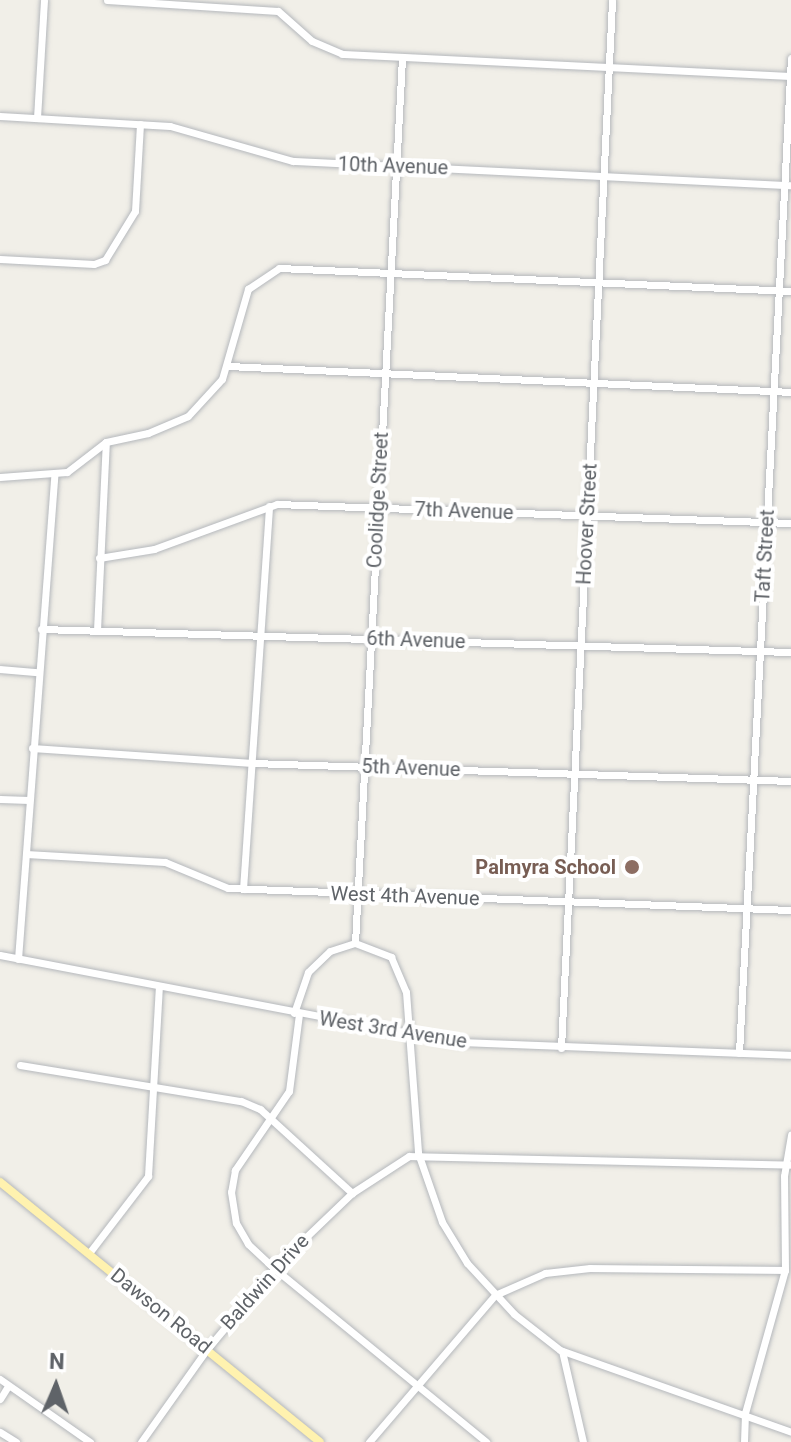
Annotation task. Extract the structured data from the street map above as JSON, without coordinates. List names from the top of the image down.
{
  "streets": {
    "main road": ["Dawson Road"],
    "street": [
      "10th Avenue",
      "Coolidge Street",
      "7th Avenue",
      "Hoover Street",
      "Taft Street",
      "6th Avenue",
      "5th Avenue",
      "West 4th Avenue",
      "West 3rd Avenue",
      "Baldwin Drive"
    ]
  },
  "crossings": [
    ["10th Avenue", "Coolidge Street"],
    ["10th Avenue", "Hoover Street"],
    ["10th Avenue", "Taft Street"],
    ["Coolidge Street", "7th Avenue"],
    ["Coolidge Street", "6th Avenue"],
    ["Coolidge Street", "5th Avenue"],
    ["Coolidge Street", "West 4th Avenue"],
    ["7th Avenue", "Hoover Street"],
    ["7th Avenue", "Taft Street"],
    ["Hoover Street", "6th Avenue"],
    ["Hoover Street", "5th Avenue"],
    ["Hoover Street", "West 4th Avenue"],
    ["Hoover Street", "West 3rd Avenue"],
    ["Taft Street", "6th Avenue"],
    ["Taft Street", "5th Avenue"],
    ["Taft Street", "West 4th Avenue"],
    ["Taft Street", "West 3rd Avenue"],
    ["Baldwin Drive", "Dawson Road"]
  ],
  "places": ["Palmyra School"],
  "north": "top"
}
